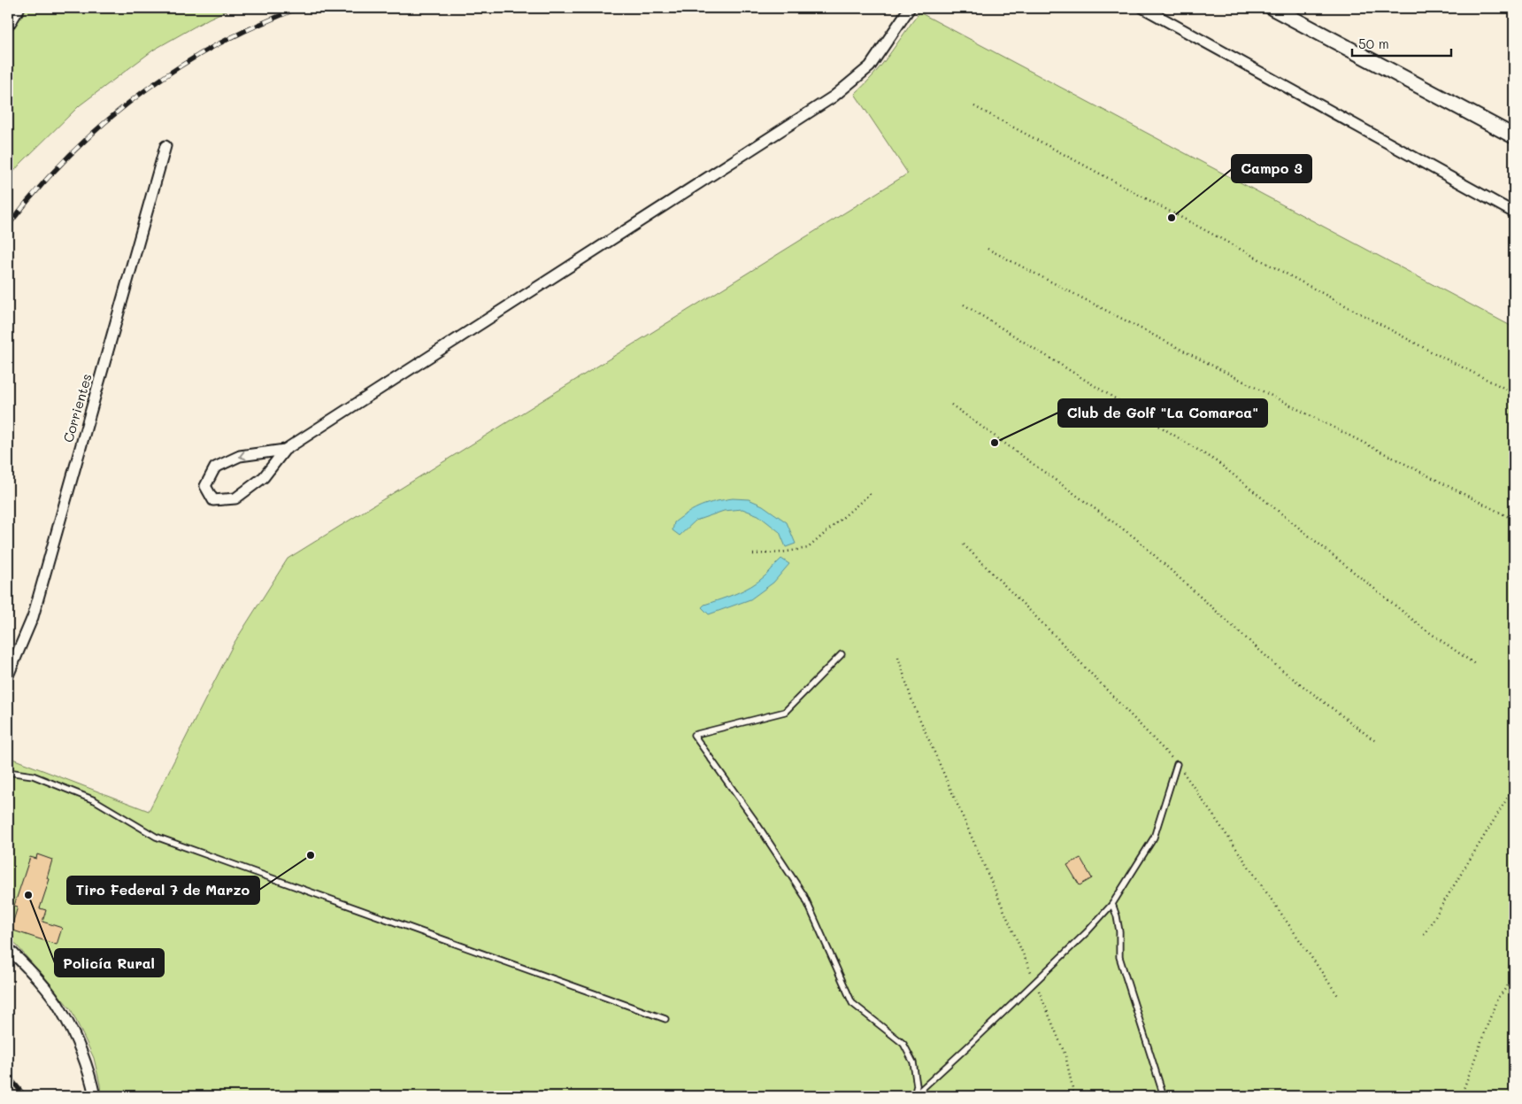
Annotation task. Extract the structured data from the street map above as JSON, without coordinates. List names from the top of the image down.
{
  "streets": {
    "street": ["Corrientes"]
  },
  "places": [
    "Campo 3",
    "Club de Golf \"La Comarca\"",
    "Tiro Federal 7 de Marzo",
    "Policía Rural"
  ],
  "scale_bar": "50 m"
}
